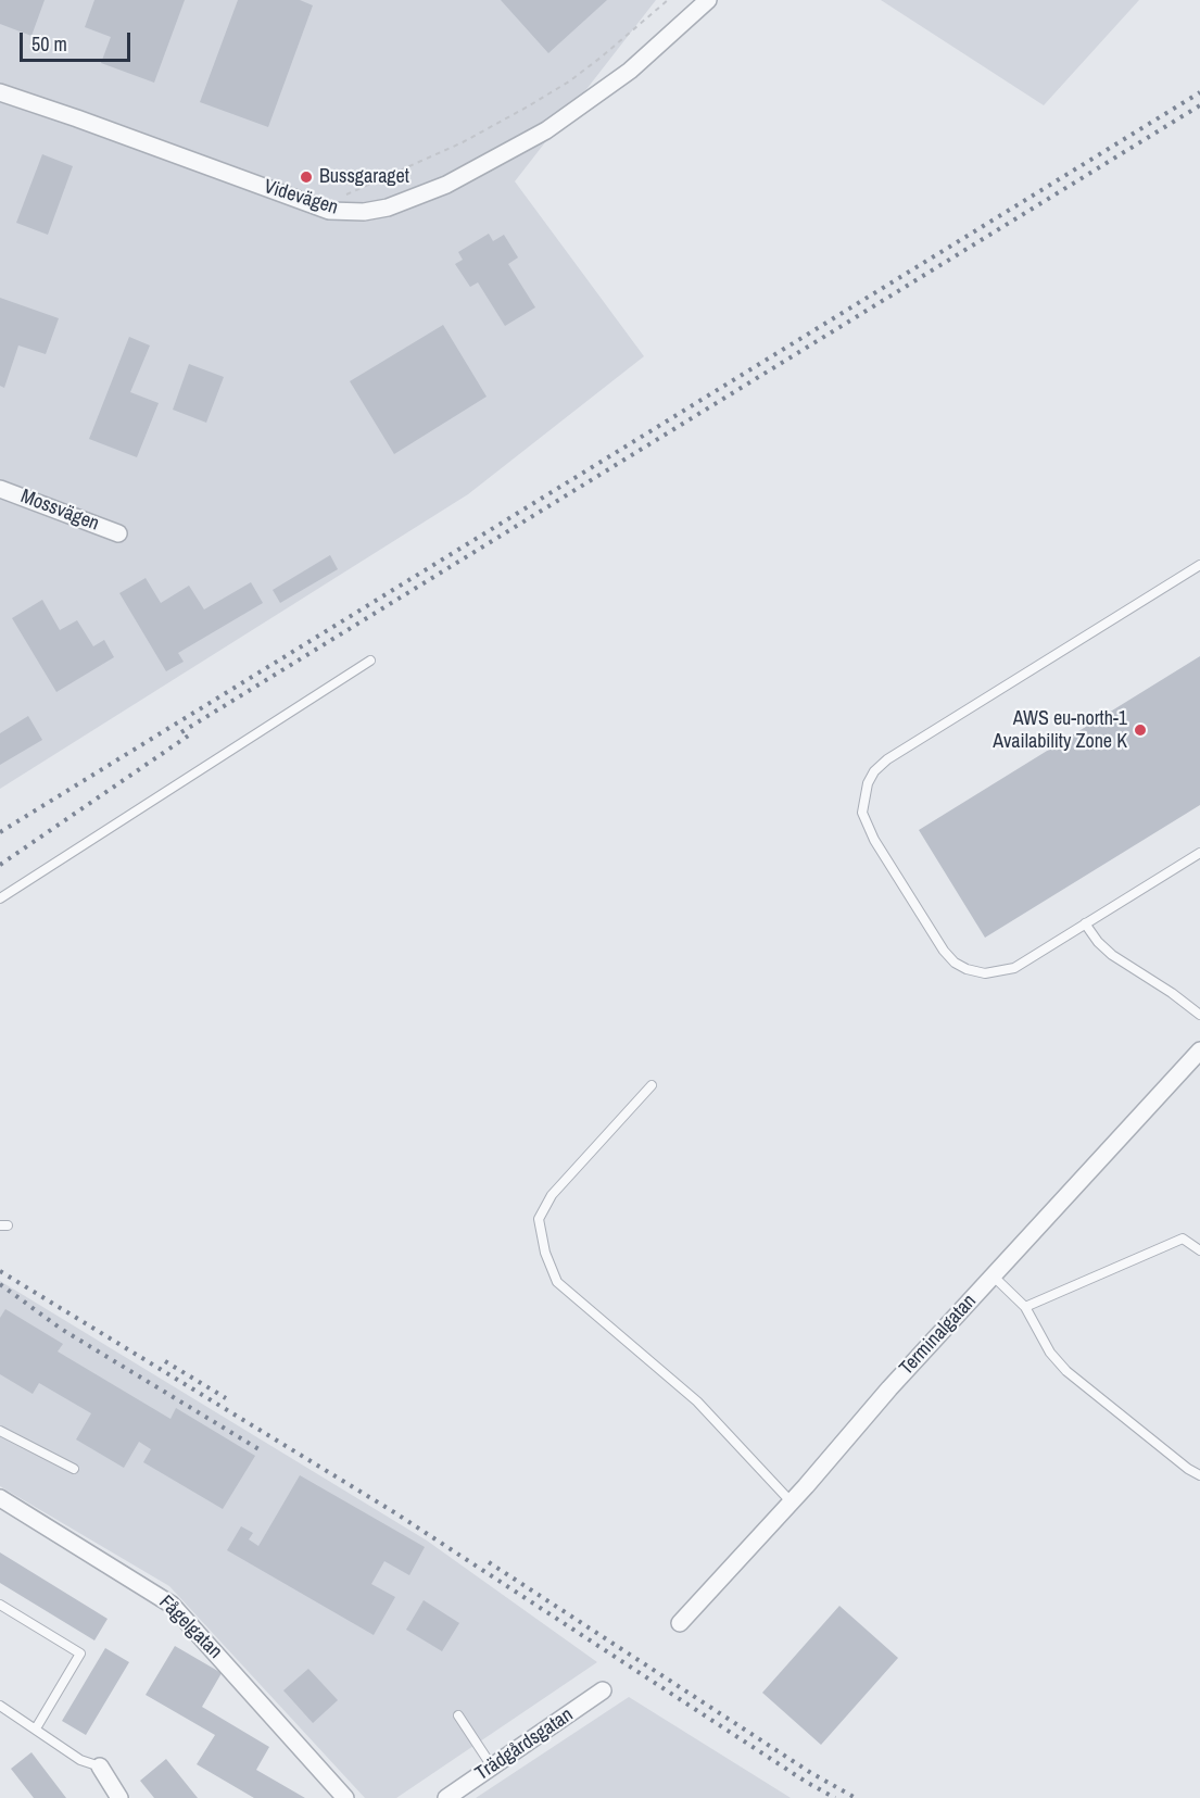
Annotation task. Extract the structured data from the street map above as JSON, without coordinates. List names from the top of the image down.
{
  "streets": {
    "street": [
      "Videvägen",
      "Mossvägen",
      "Terminalgatan",
      "Fågelgatan",
      "Trädgårdsgatan"
    ]
  },
  "places": ["Bussgaraget", "AWS eu-north-1 Availability Zone K"],
  "scale_bar": "50 m"
}
